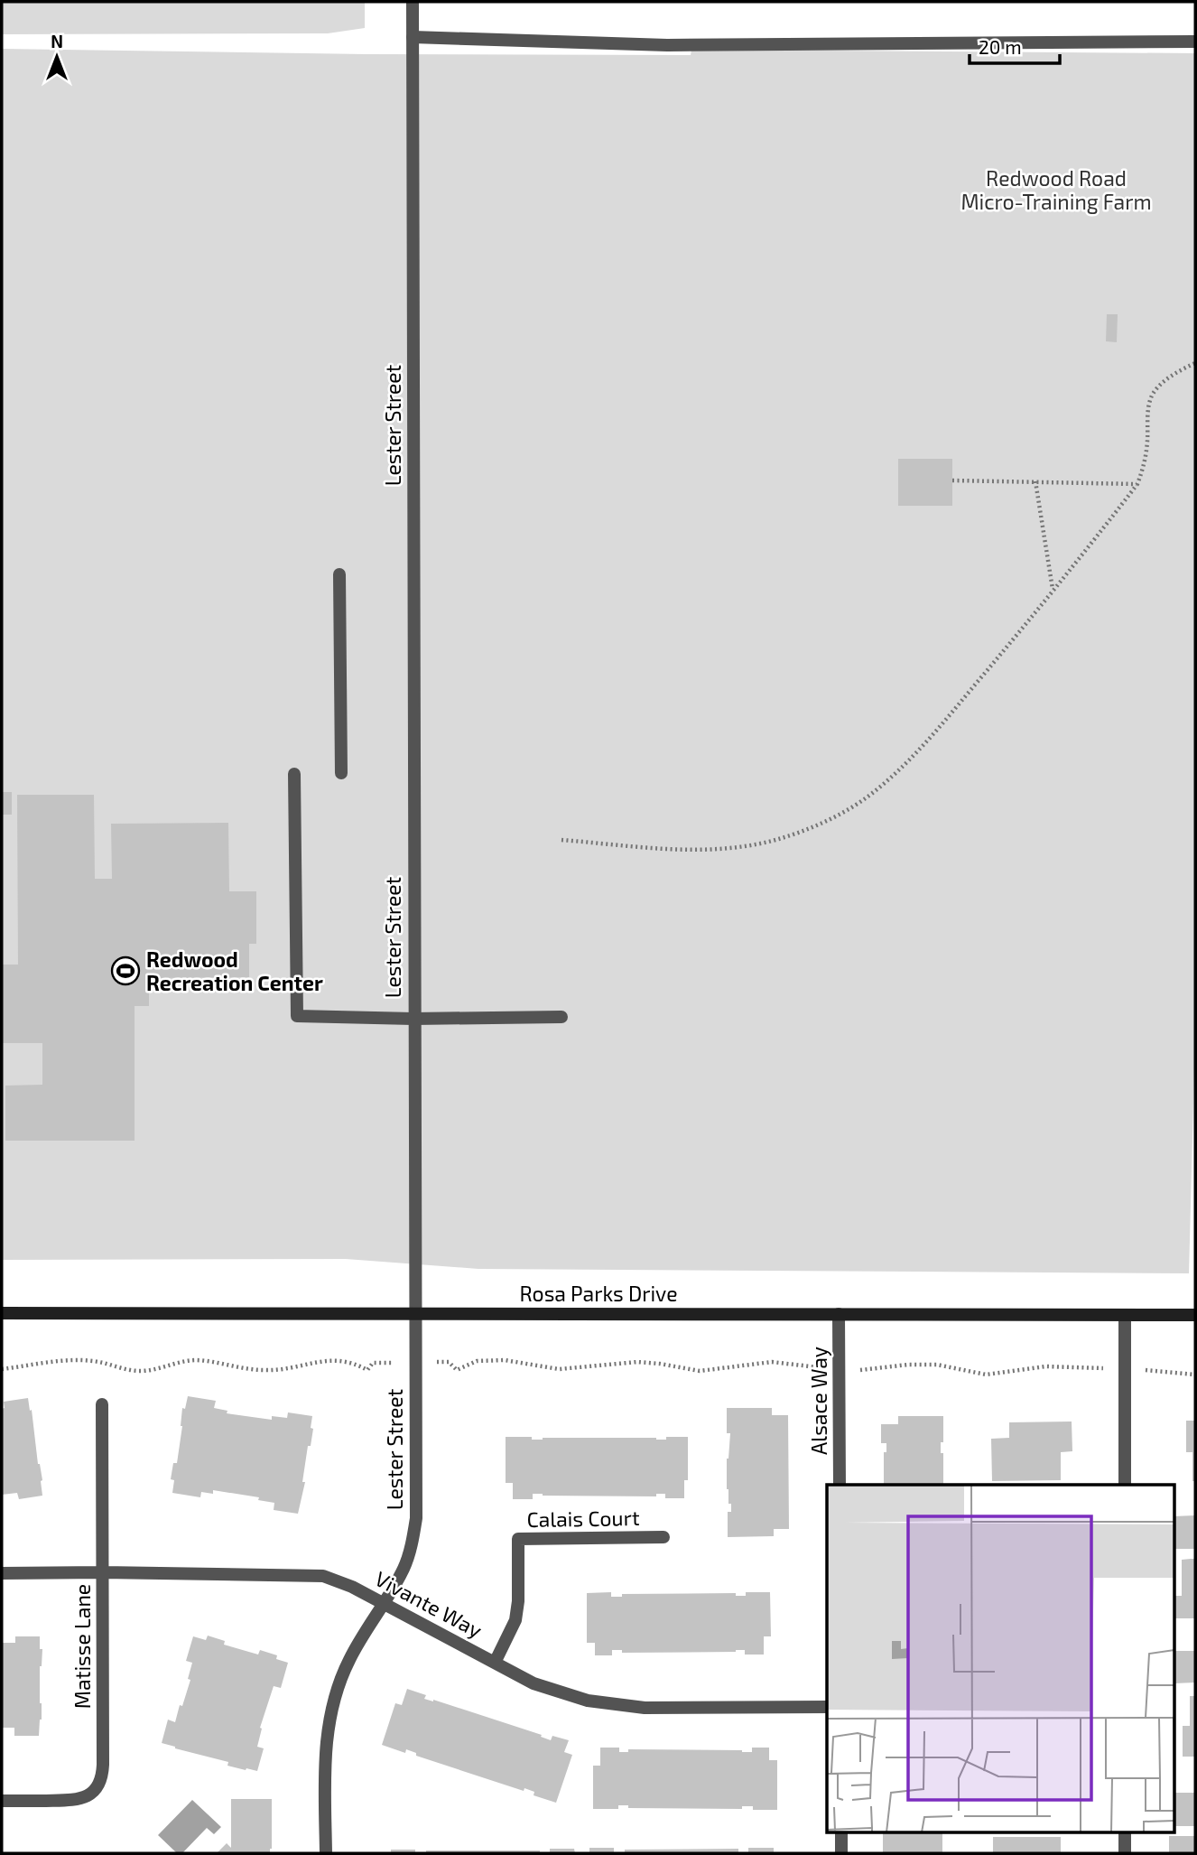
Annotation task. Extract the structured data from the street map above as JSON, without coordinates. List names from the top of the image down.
{
  "streets": {
    "street": [
      "Lester Street",
      "Rosa Parks Drive",
      "Alsace Way",
      "Calais Court",
      "Vivante Way",
      "Matisse Lane"
    ]
  },
  "crossings": [
    ["Lester Street", "Rosa Parks Drive"],
    ["Lester Street", "Vivante Way"],
    ["Rosa Parks Drive", "Alsace Way"],
    ["Calais Court", "Vivante Way"],
    ["Vivante Way", "Matisse Lane"]
  ],
  "parks": ["Redwood Road Micro-Training Farm"],
  "places": {
    "sports": ["Redwood Recreation Center"]
  },
  "scale_bar": "20 m",
  "north": "top"
}
